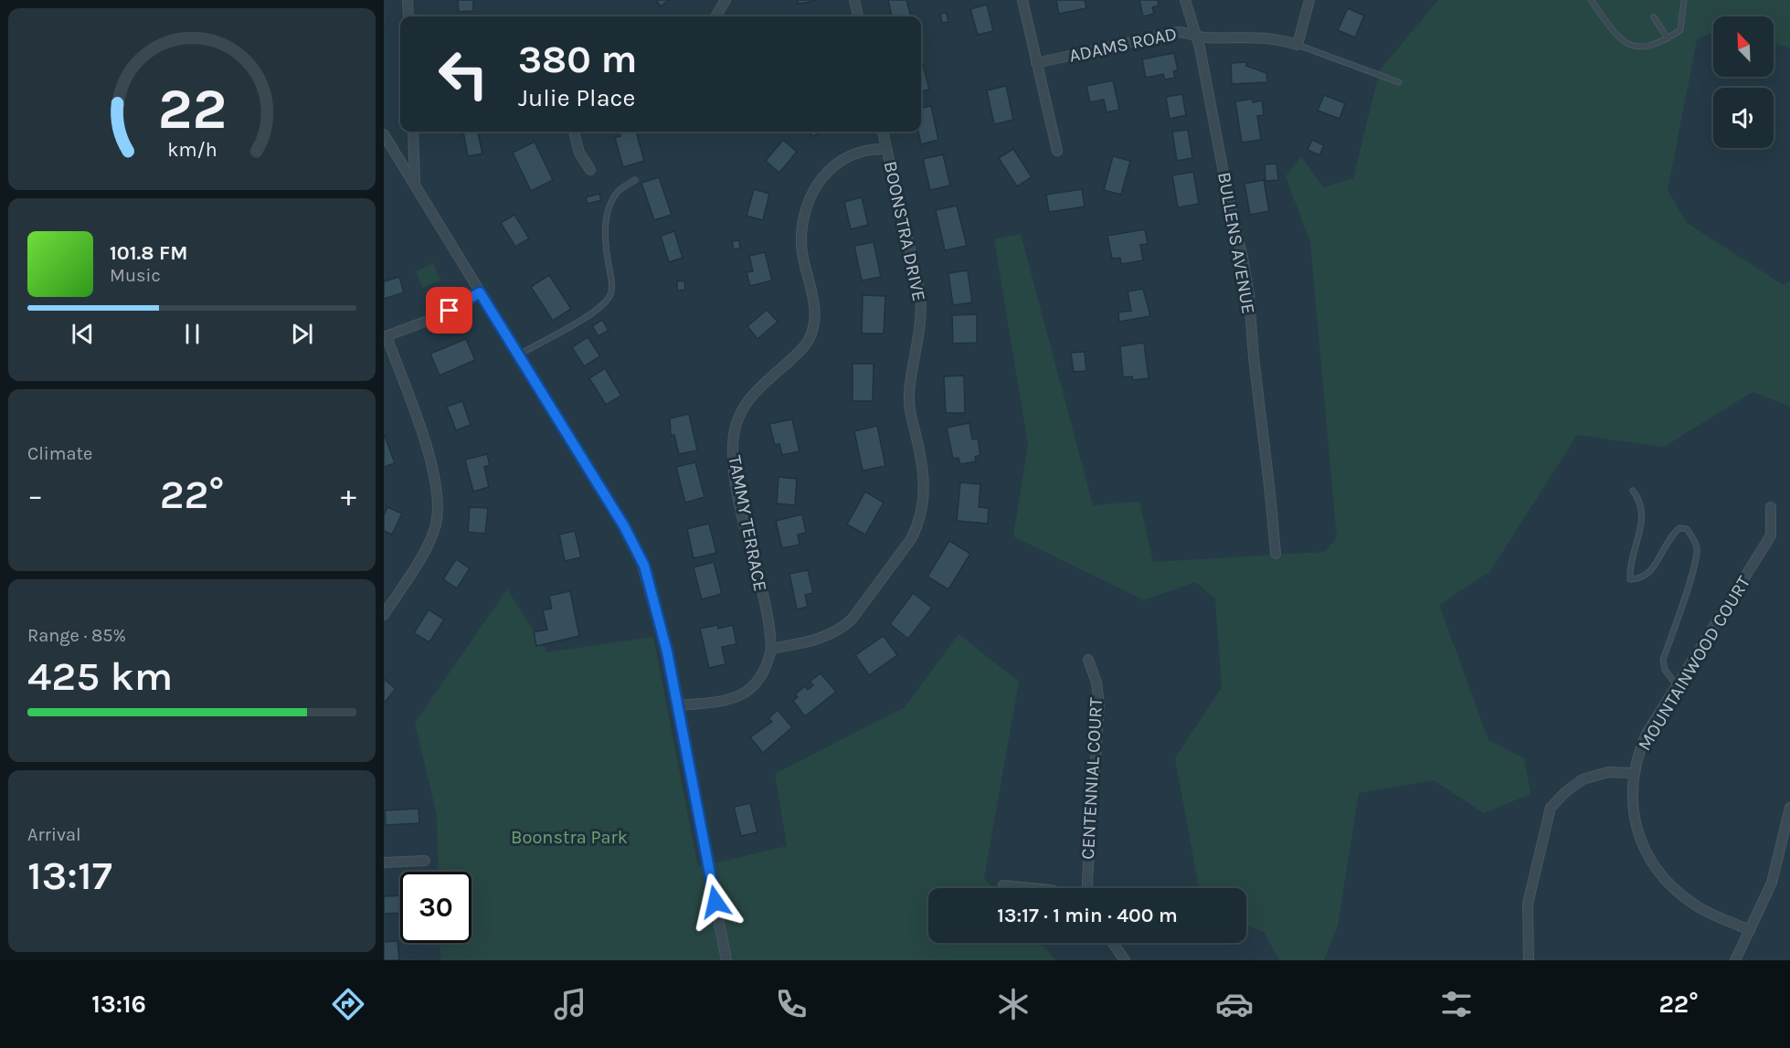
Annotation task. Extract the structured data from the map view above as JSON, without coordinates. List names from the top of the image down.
{
  "streets": {
    "street": [
      "ADAMS ROAD",
      "BOONSTRA DRIVE",
      "BULLENS AVENUE",
      "TAMMY TERRACE",
      "MOUNTAINWOOD COURT",
      "CENTENNIAL COURT"
    ]
  },
  "crossings": [
    ["ADAMS ROAD", "BULLENS AVENUE"],
    ["BOONSTRA DRIVE", "TAMMY TERRACE"]
  ],
  "parks": ["Boonstra Park"],
  "north": "top left",
  "page": {
    "turn": ["380 m", "Julie Place"],
    "song": ["101.8 FM", "Music"],
    "tile": [
      "Climate",
      ["Range · 85%", "425 km"],
      ["Arrival", "13:17"]
    ],
    "heat": ["−", "22°", "+"],
    "limit": "30",
    "trip": "13:17 · 1 min · 400 m",
    "tabs": ["13:16", "22°"],
    "gauge": ["22", "km/h"]
  }
}
